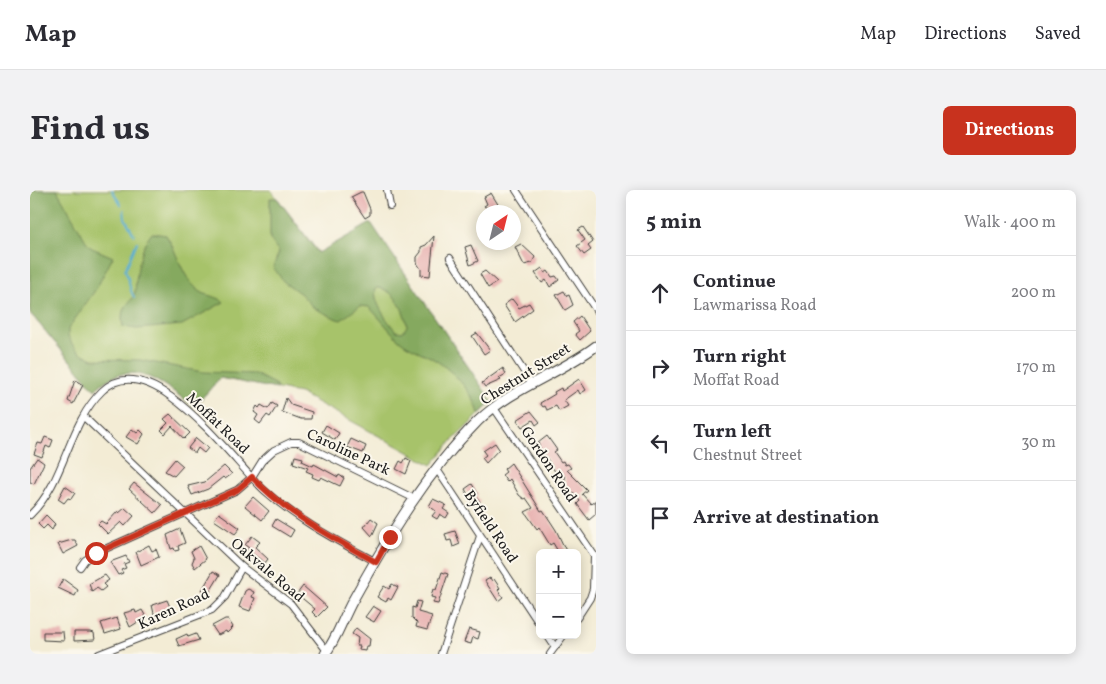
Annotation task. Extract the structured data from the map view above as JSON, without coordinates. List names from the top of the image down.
{
  "streets": {
    "main road": ["Chestnut Street"],
    "street": [
      "Moffat Road",
      "Caroline Park",
      "Gordon Road",
      "Byfield Road",
      "Oakvale Road",
      "Karen Road"
    ]
  },
  "crossings": [
    ["Chestnut Street", "Moffat Road"],
    ["Chestnut Street", "Caroline Park"],
    ["Chestnut Street", "Gordon Road"],
    ["Chestnut Street", "Byfield Road"],
    ["Chestnut Street", "Oakvale Road"],
    ["Moffat Road", "Caroline Park"],
    ["Moffat Road", "Oakvale Road"],
    ["Caroline Park", "Oakvale Road"],
    ["Oakvale Road", "Karen Road"]
  ],
  "north": "top right",
  "page": {
    "header": "Map",
    "nav": ["Map", "Directions", "Saved"],
    "title": "Find us",
    "buttons": "Directions",
    "heading": ["5 min", "Walk · 400 m"],
    "list": [
      ["Continue", "Lawmarissa Road", "200 m"],
      ["Turn right", "Moffat Road", "170 m"],
      ["Turn left", "Chestnut Street", "30 m"],
      "Arrive at destination"
    ],
    "map_buttons": ["+", "−"]
  }
}
